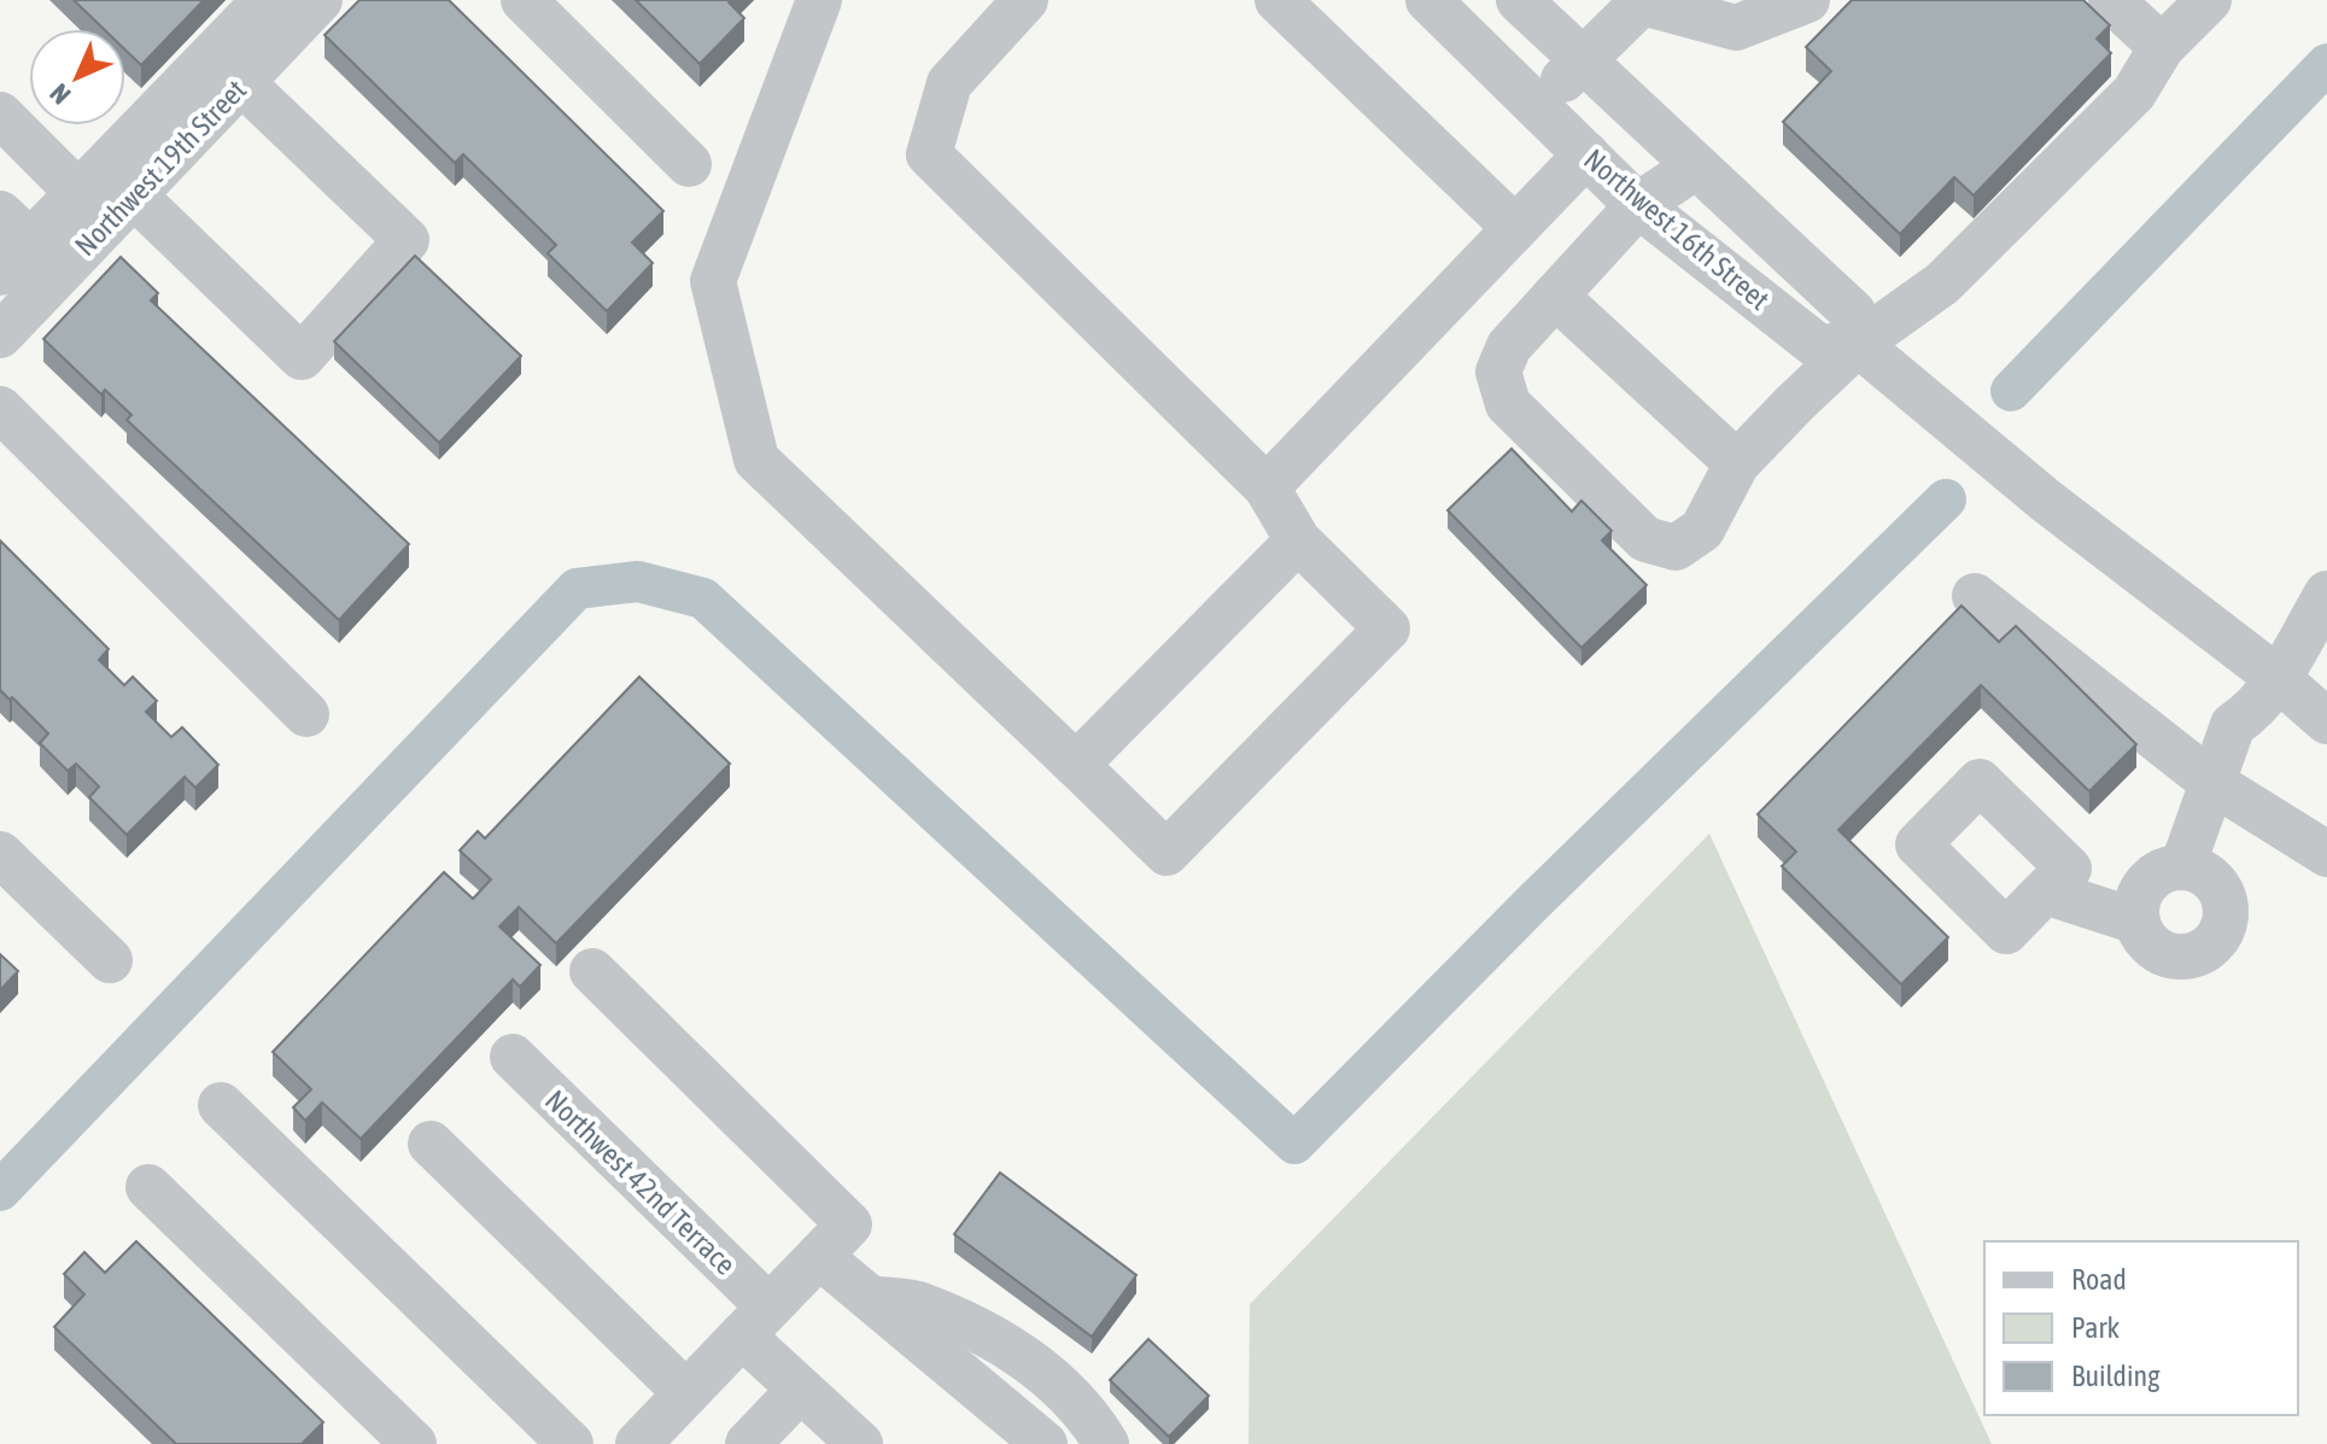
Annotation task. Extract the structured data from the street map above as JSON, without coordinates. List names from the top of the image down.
{
  "streets": {
    "street": ["Northwest 19th Street", "Northwest 16th Street", "Northwest 42nd Terrace"]
  },
  "legend": ["Road", "Park", "Building"],
  "north": "bottom left"
}
